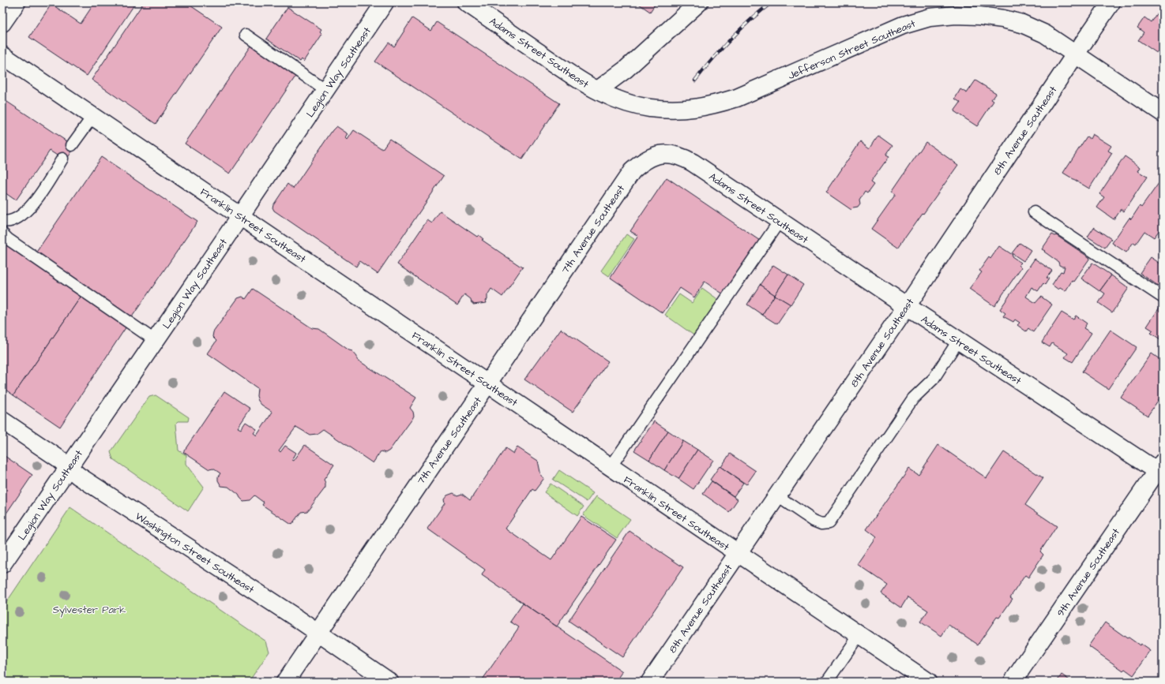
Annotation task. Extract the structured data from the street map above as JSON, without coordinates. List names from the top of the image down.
{
  "streets": {
    "street": [
      "Jefferson Street Southeast",
      "Adams Street Southeast",
      "Legion Way Southeast",
      "8th Avenue Southeast",
      "Franklin Street Southeast",
      "7th Avenue Southeast",
      "Washington Street Southeast",
      "9th Avenue Southeast"
    ]
  },
  "crossings": [
    ["Jefferson Street Southeast", "Adams Street Southeast"],
    ["Jefferson Street Southeast", "8th Avenue Southeast"],
    ["Adams Street Southeast", "8th Avenue Southeast"],
    ["Adams Street Southeast", "7th Avenue Southeast"],
    ["Adams Street Southeast", "9th Avenue Southeast"],
    ["Legion Way Southeast", "Franklin Street Southeast"],
    ["Legion Way Southeast", "Washington Street Southeast"],
    ["8th Avenue Southeast", "Franklin Street Southeast"],
    ["Franklin Street Southeast", "7th Avenue Southeast"],
    ["7th Avenue Southeast", "Washington Street Southeast"]
  ],
  "parks": ["Sylvester Park"]
}
